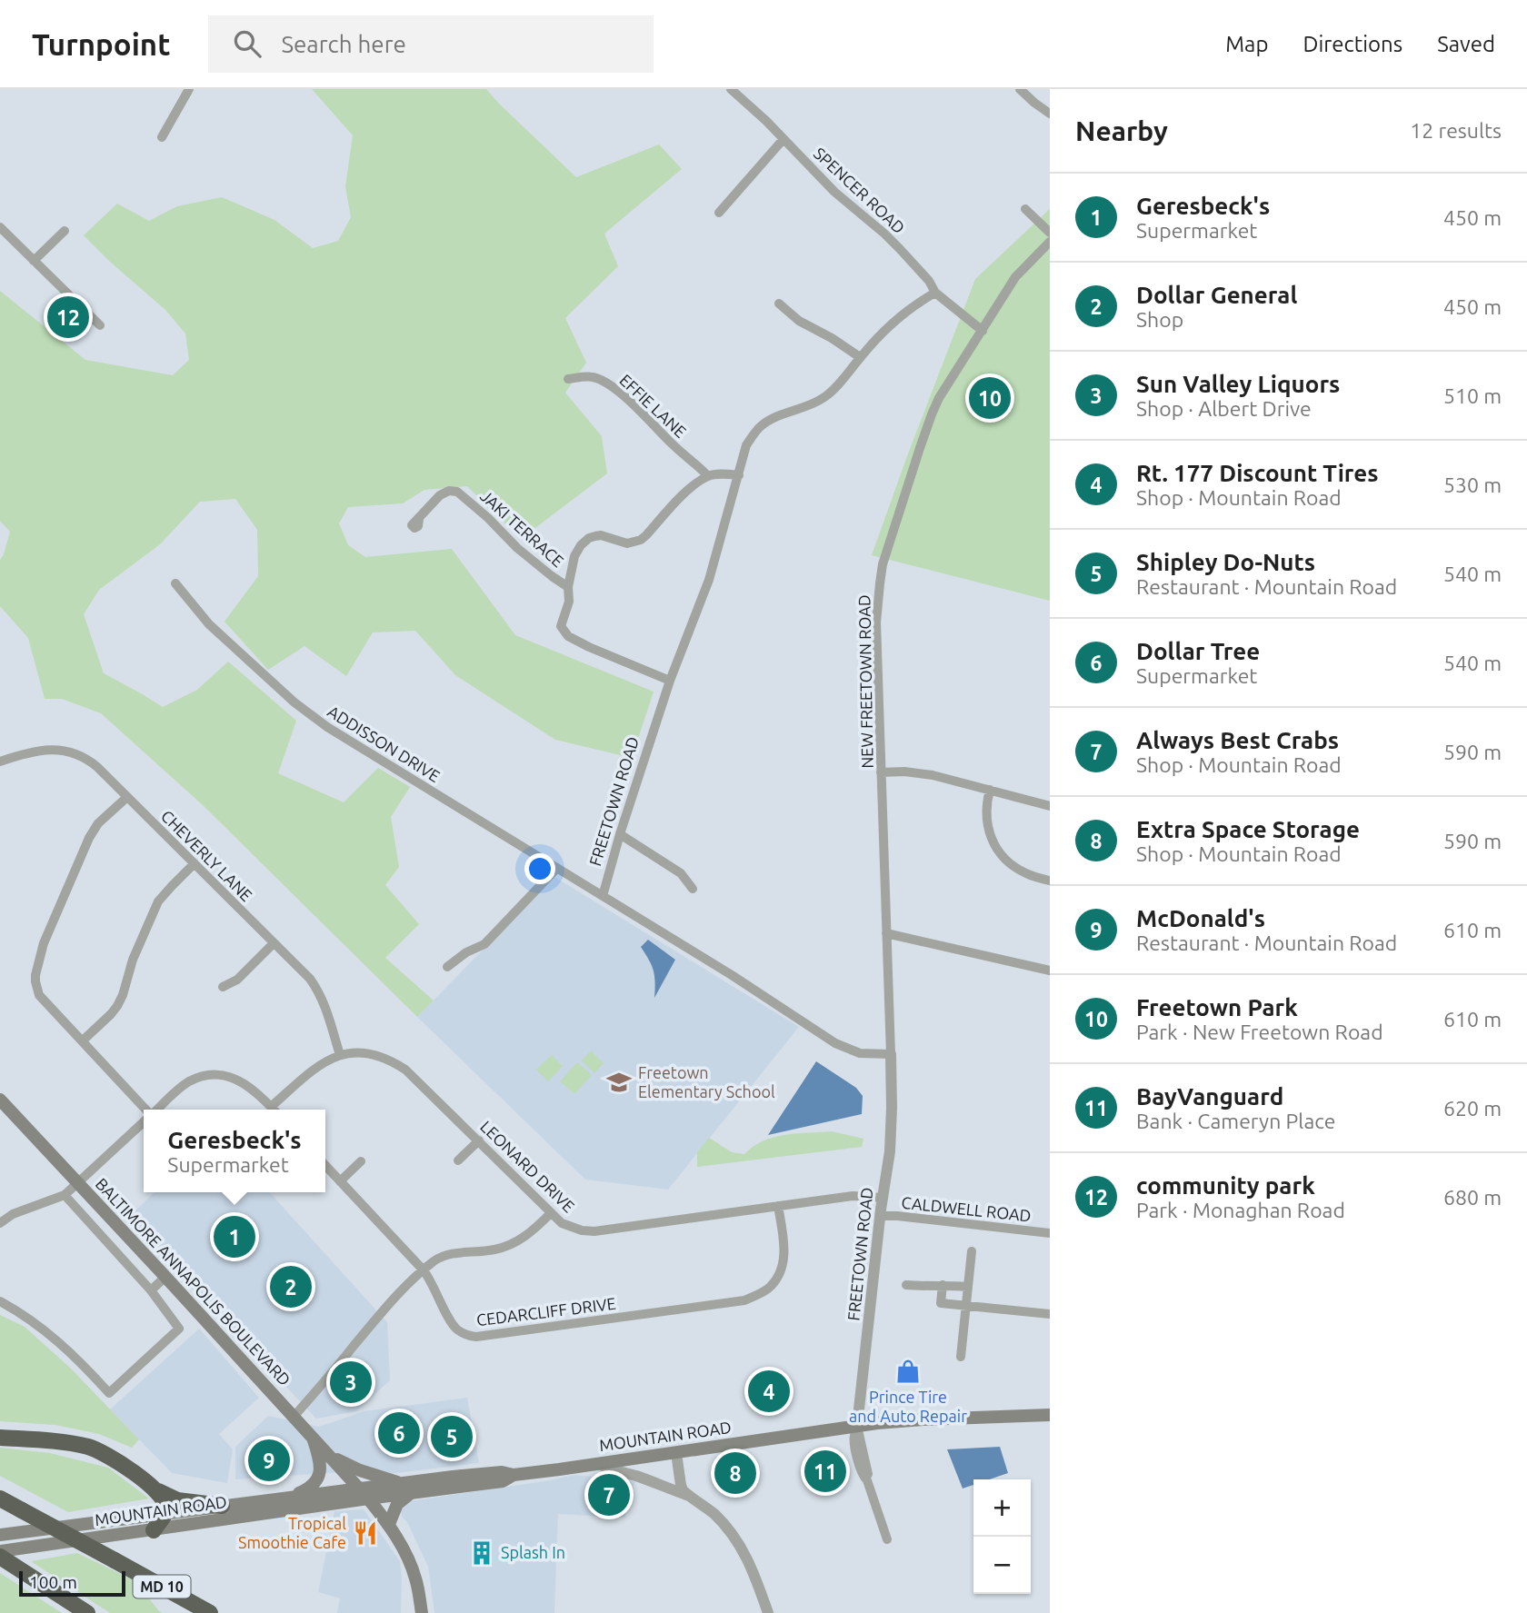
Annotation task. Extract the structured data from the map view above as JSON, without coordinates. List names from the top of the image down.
{
  "streets": {
    "highway": ["MD 10"],
    "main road": ["BALTIMORE ANNAPOLIS BOULEVARD", "MOUNTAIN ROAD"],
    "street": [
      "SPENCER ROAD",
      "EFFIE LANE",
      "JAKI TERRACE",
      "NEW FREETOWN ROAD",
      "ADDISSON DRIVE",
      "FREETOWN ROAD",
      "CHEVERLY LANE",
      "LEONARD DRIVE",
      "CALDWELL ROAD",
      "CEDARCLIFF DRIVE"
    ]
  },
  "crossings": [
    ["SPENCER ROAD", "FREETOWN ROAD"],
    ["JAKI TERRACE", "FREETOWN ROAD"],
    ["NEW FREETOWN ROAD", "FREETOWN ROAD"],
    ["ADDISSON DRIVE", "FREETOWN ROAD"],
    ["FREETOWN ROAD", "LEONARD DRIVE"],
    ["FREETOWN ROAD", "CALDWELL ROAD"],
    ["FREETOWN ROAD", "MOUNTAIN ROAD"],
    ["CHEVERLY LANE", "LEONARD DRIVE"],
    ["LEONARD DRIVE", "CEDARCLIFF DRIVE"],
    ["BALTIMORE ANNAPOLIS BOULEVARD", "MOUNTAIN ROAD"]
  ],
  "places": {
    "school or university": ["Freetown Elementary School"],
    "shop": ["Prince Tire and Auto Repair"],
    "restaurant": ["Tropical Smoothie Cafe"],
    "building": ["Splash In"]
  },
  "scale_bar": "100 m",
  "page": {
    "header": "Turnpoint",
    "search": "Search here",
    "nav": ["Map", "Directions", "Saved"],
    "heading": ["Nearby", "12 results"],
    "list": [
      {
        "mark": "1",
        "name": "Geresbeck's",
        "note": "Supermarket",
        "value": "450 m"
      },
      {
        "mark": "2",
        "name": "Dollar General",
        "note": "Shop",
        "value": "450 m"
      },
      {
        "mark": "3",
        "name": "Sun Valley Liquors",
        "note": "Shop · Albert Drive",
        "value": "510 m"
      },
      {
        "mark": "4",
        "name": "Rt. 177 Discount Tires",
        "note": "Shop · Mountain Road",
        "value": "530 m"
      },
      {
        "mark": "5",
        "name": "Shipley Do-Nuts",
        "note": "Restaurant · Mountain Road",
        "value": "540 m"
      },
      {
        "mark": "6",
        "name": "Dollar Tree",
        "note": "Supermarket",
        "value": "540 m"
      },
      {
        "mark": "7",
        "name": "Always Best Crabs",
        "note": "Shop · Mountain Road",
        "value": "590 m"
      },
      {
        "mark": "8",
        "name": "Extra Space Storage",
        "note": "Shop · Mountain Road",
        "value": "590 m"
      },
      {
        "mark": "9",
        "name": "McDonald's",
        "note": "Restaurant · Mountain Road",
        "value": "610 m"
      },
      {
        "mark": "10",
        "name": "Freetown Park",
        "note": "Park · New Freetown Road",
        "value": "610 m"
      },
      {
        "mark": "11",
        "name": "BayVanguard",
        "note": "Bank · Cameryn Place",
        "value": "620 m"
      },
      {
        "mark": "12",
        "name": "community park",
        "note": "Park · Monaghan Road",
        "value": "680 m"
      }
    ],
    "pins": [
      "12",
      "10",
      "1",
      "2",
      "3",
      "4",
      "6",
      "5",
      "9",
      "11",
      "8",
      "7"
    ],
    "popup": ["Geresbeck's", "Supermarket"],
    "map_buttons": ["+", "−"],
    "scale": "100 m"
  }
}
